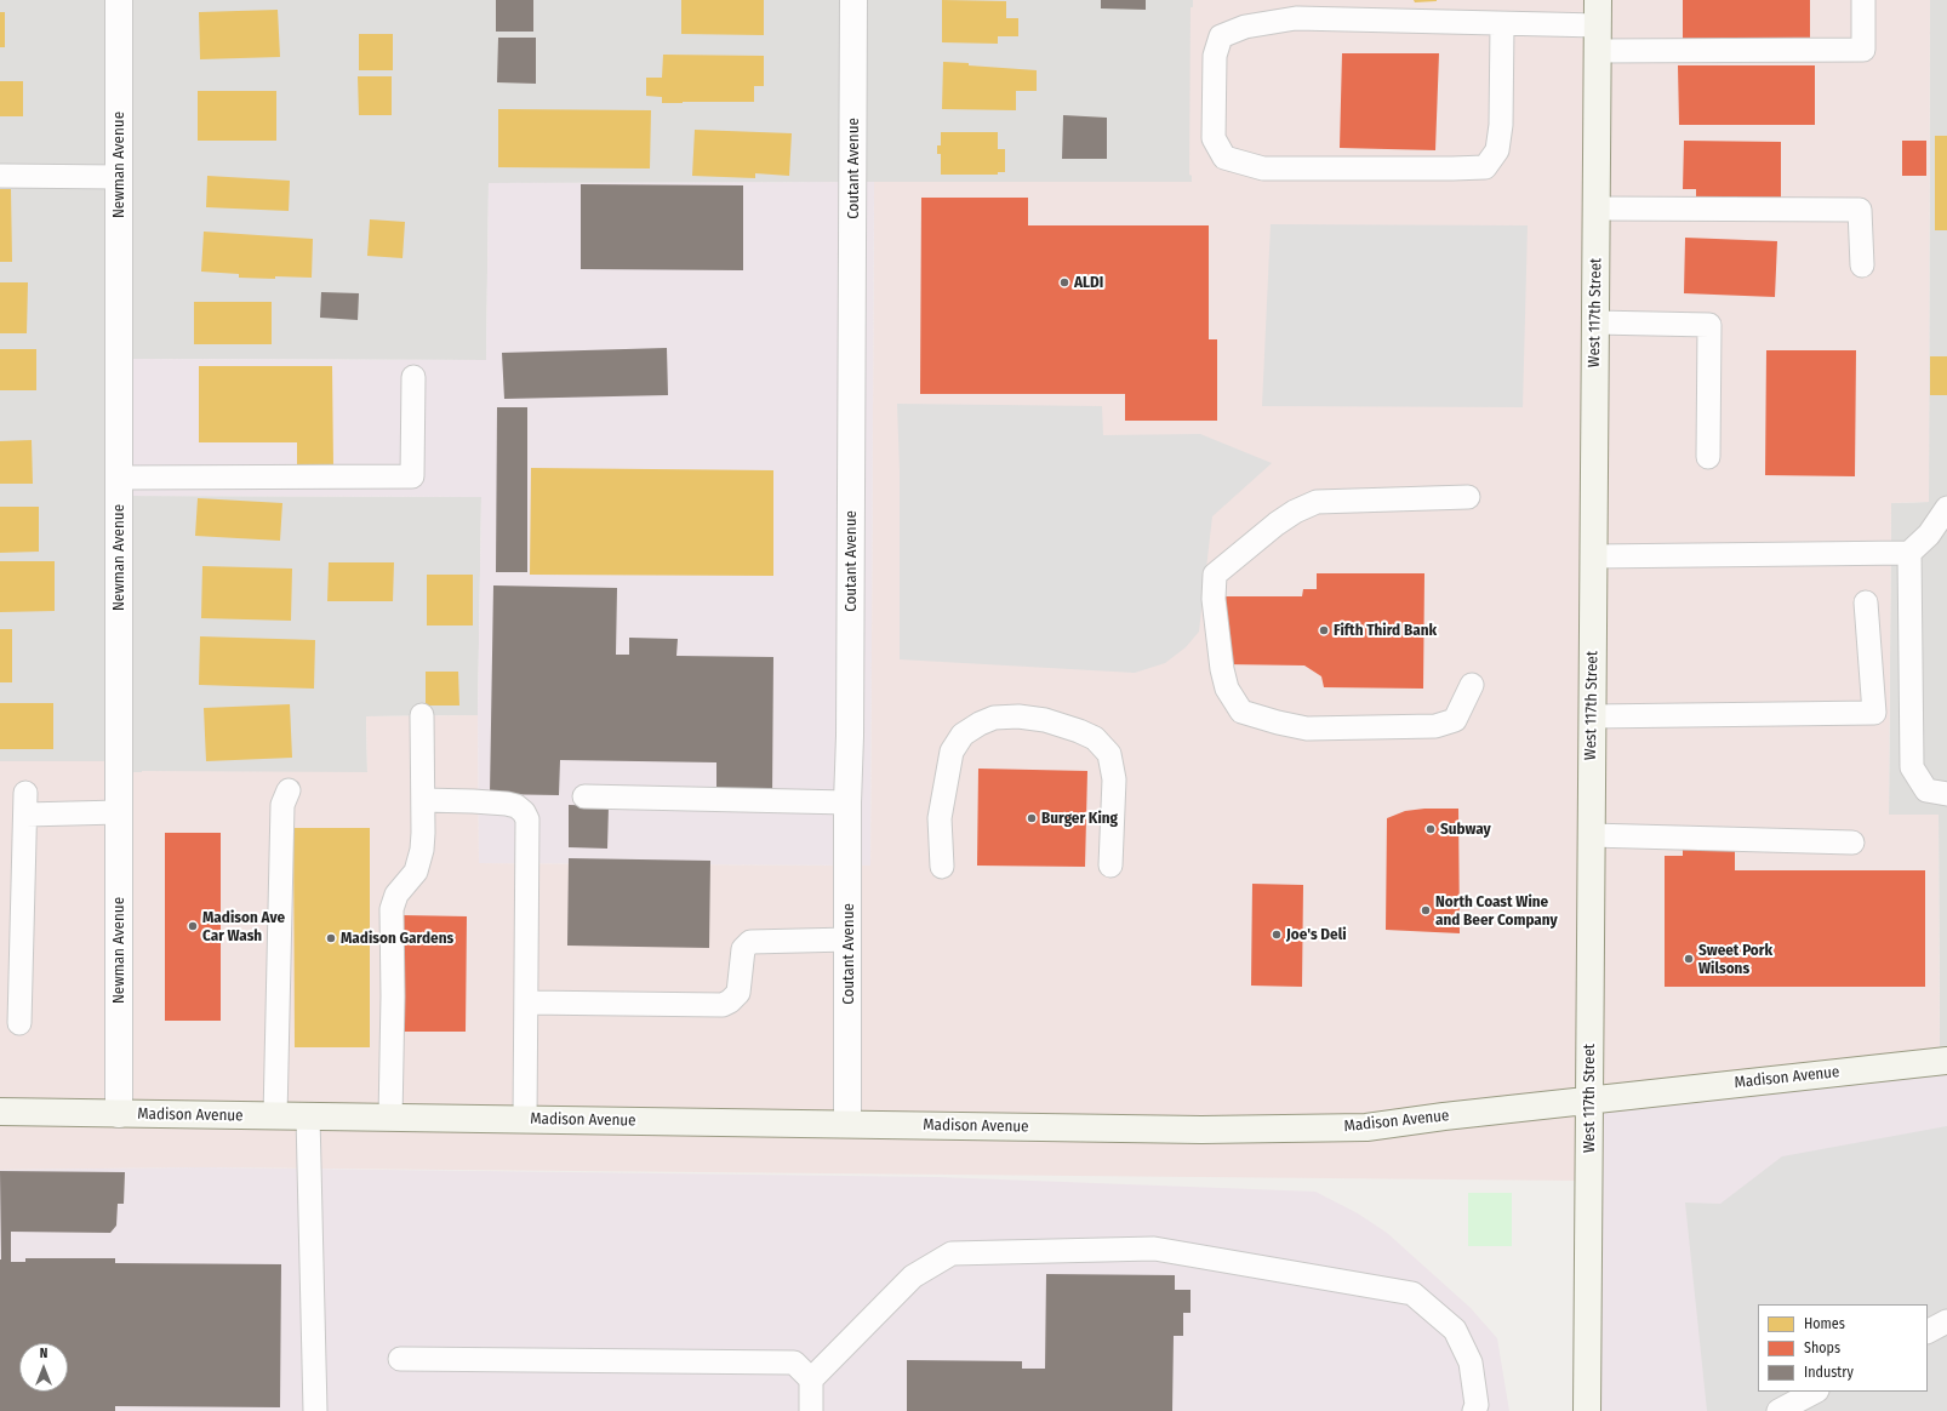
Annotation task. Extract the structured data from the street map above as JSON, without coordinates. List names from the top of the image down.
{
  "streets": {
    "main road": ["West 117th Street", "Madison Avenue"],
    "street": ["Newman Avenue", "Coutant Avenue"]
  },
  "crossings": [
    ["Newman Avenue", "Madison Avenue"],
    ["Coutant Avenue", "Madison Avenue"],
    ["West 117th Street", "Madison Avenue"]
  ],
  "places": [
    "ALDI",
    "Fifth Third Bank",
    "Burger King",
    "Subway",
    "North Coast Wine and Beer Company",
    "Madison Ave Car Wash",
    "Joe's Deli",
    "Madison Gardens",
    "Sweet Pork Wilsons"
  ],
  "legend": ["Homes", "Shops", "Industry"],
  "north": "top"
}
